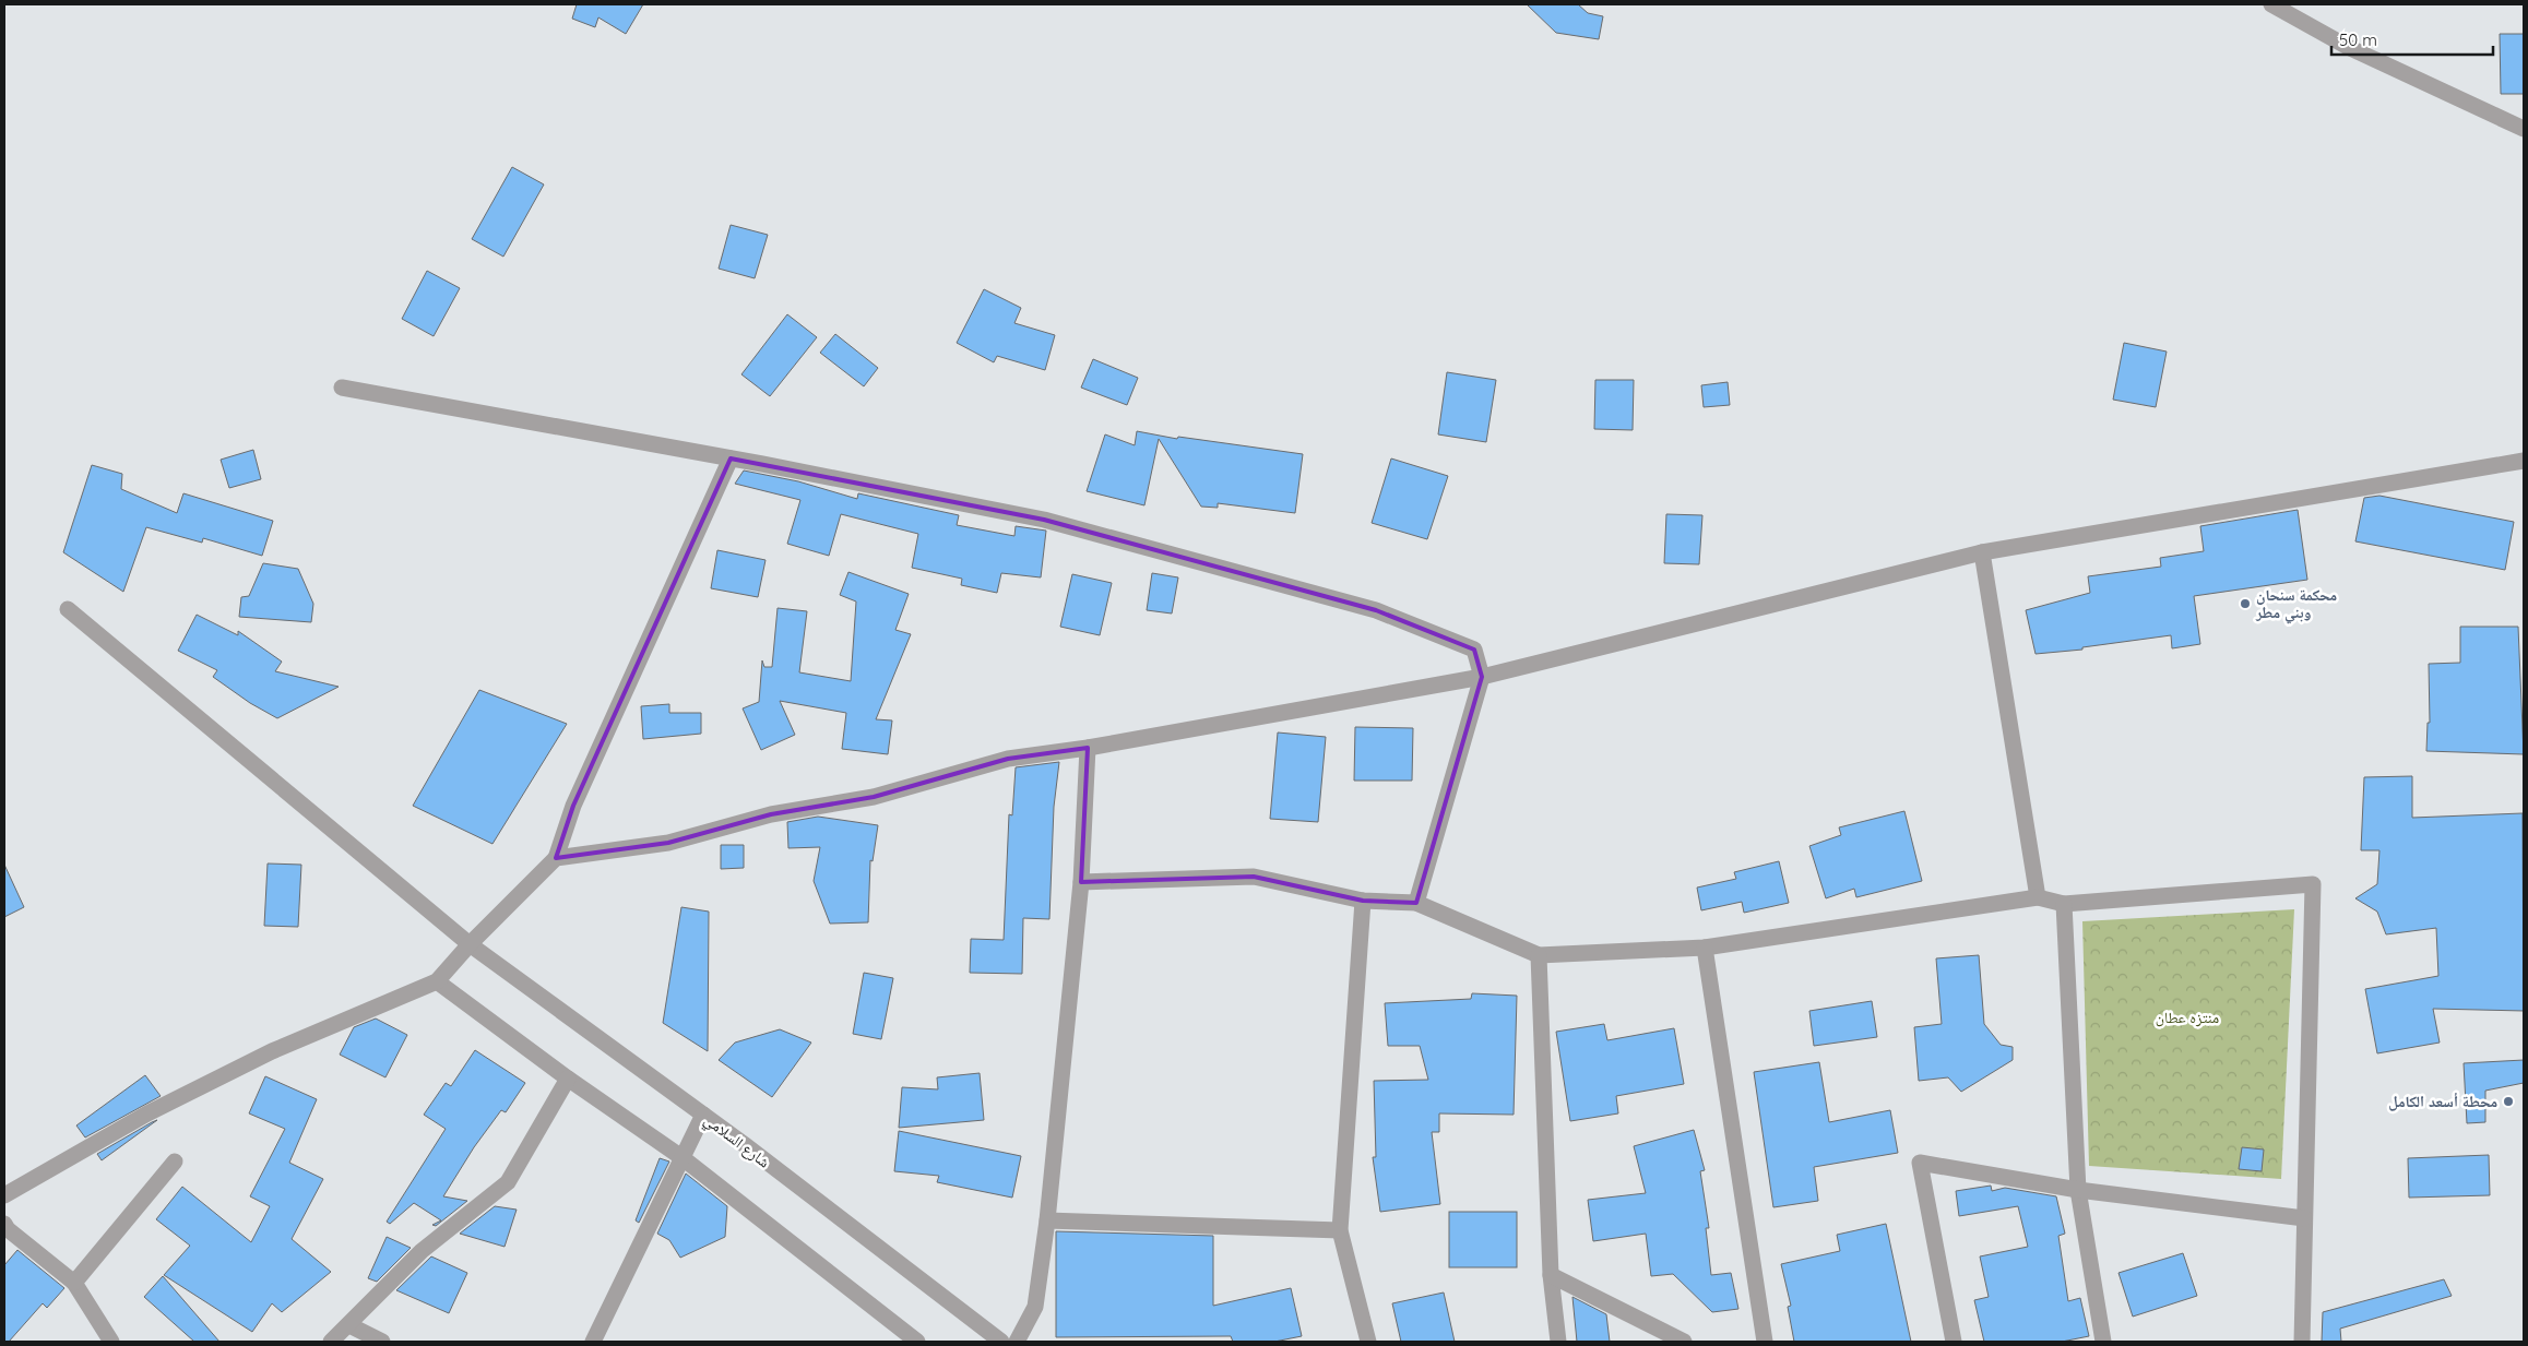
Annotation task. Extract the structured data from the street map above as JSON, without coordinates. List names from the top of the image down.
{
  "streets": {
    "street": ["شارع السلامي"]
  },
  "parks": ["منتزه عطان"],
  "places": ["محكمة سنحان وبني مطر", "محطة أسعد الكامل"],
  "scale_bar": "50 m"
}
